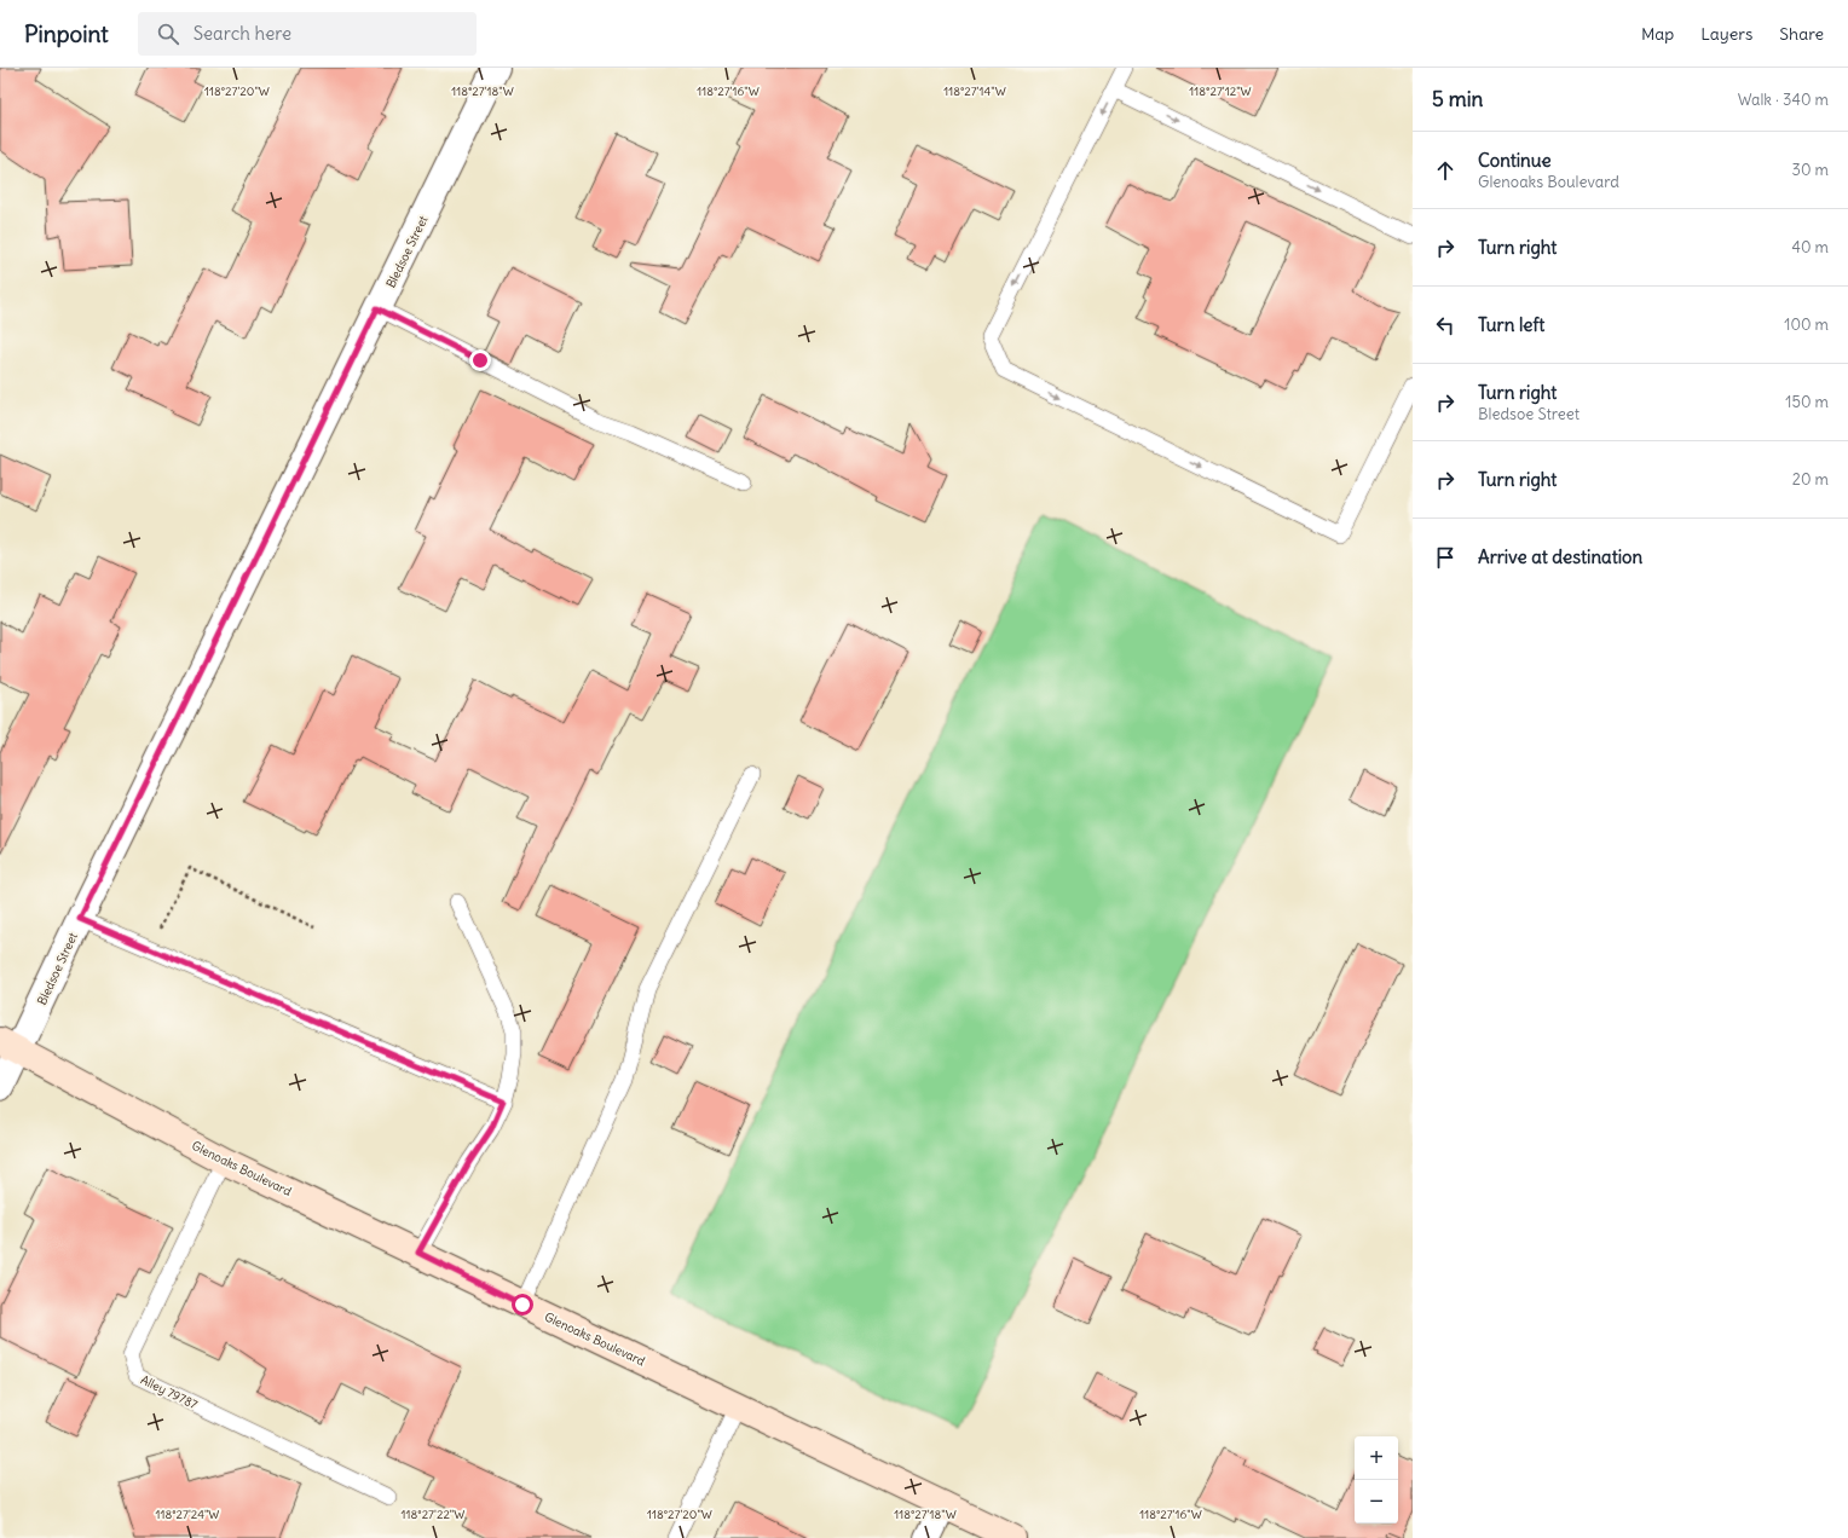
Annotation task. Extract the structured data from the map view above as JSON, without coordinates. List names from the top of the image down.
{
  "streets": {
    "main road": ["Glenoaks Boulevard"],
    "street": ["Bledsoe Street"],
    "lane": ["Alley 79787"]
  },
  "crossings": [
    ["Bledsoe Street", "Glenoaks Boulevard"],
    ["Glenoaks Boulevard", "Alley 79787"]
  ],
  "page": {
    "header": "Pinpoint",
    "search": "Search here",
    "nav": ["Map", "Layers", "Share"],
    "heading": ["5 min", "Walk · 340 m"],
    "list": [
      ["Continue", "Glenoaks Boulevard", "30 m"],
      ["Turn right", "40 m"],
      ["Turn left", "100 m"],
      ["Turn right", "Bledsoe Street", "150 m"],
      ["Turn right", "20 m"],
      "Arrive at destination"
    ],
    "map_buttons": ["+", "−"]
  },
  "coordinates": [
    "118°27'20\"W",
    "118°27'18\"W",
    "118°27'16\"W",
    "118°27'14\"W",
    "118°27'12\"W",
    "118°27'24\"W",
    "118°27'22\"W"
  ]
}
